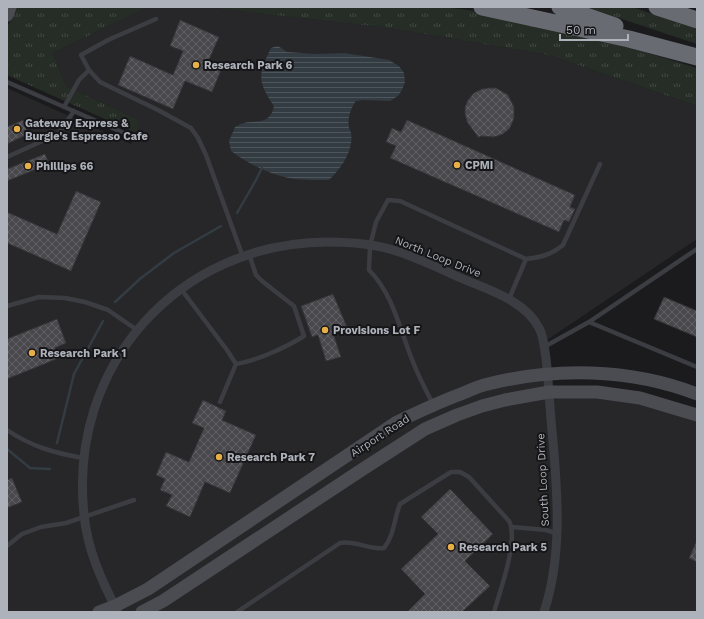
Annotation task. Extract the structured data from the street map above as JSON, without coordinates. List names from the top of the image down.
{
  "streets": {
    "main road": ["Airport Road"],
    "street": ["North Loop Drive", "South Loop Drive"]
  },
  "crossings": [
    ["North Loop Drive", "Airport Road"],
    ["North Loop Drive", "South Loop Drive"],
    ["Airport Road", "South Loop Drive"]
  ],
  "places": [
    "Research Park 6",
    "Gateway Express & Burgie's Espresso Cafe",
    "CPMI",
    "Phillips 66",
    "Provisions Lot F",
    "Research Park 1",
    "Research Park 7",
    "Research Park 5"
  ],
  "scale_bar": "50 m"
}
